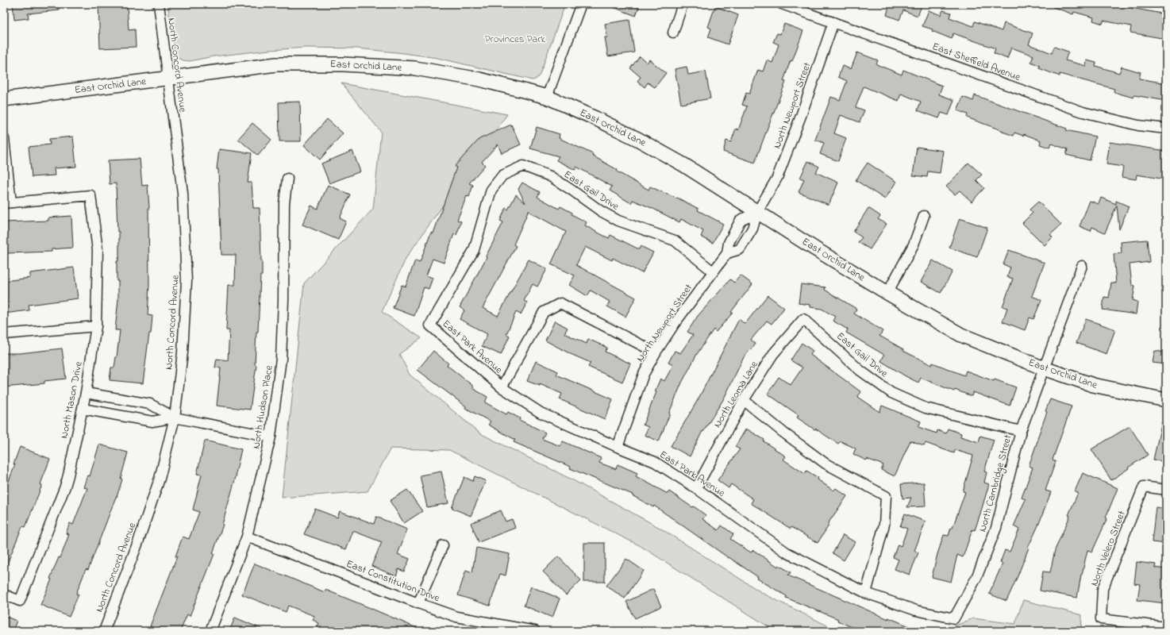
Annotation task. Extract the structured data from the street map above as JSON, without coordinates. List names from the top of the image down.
{
  "streets": {
    "street": [
      "East Sheffield Avenue",
      "North Concord Avenue",
      "East Orchid Lane",
      "North Newport Street",
      "East Gail Drive",
      "East Park Avenue",
      "North Leoma Lane",
      "North Mason Drive",
      "North Hudson Place",
      "North Cambridge Street",
      "North Velero Street",
      "East Constitution Drive"
    ]
  },
  "crossings": [
    ["East Sheffield Avenue", "North Newport Street"],
    ["North Concord Avenue", "East Orchid Lane"],
    ["East Orchid Lane", "North Newport Street"],
    ["East Orchid Lane", "North Cambridge Street"],
    ["North Newport Street", "East Gail Drive"],
    ["North Newport Street", "East Park Avenue"],
    ["East Gail Drive", "East Park Avenue"],
    ["East Gail Drive", "North Leoma Lane"],
    ["East Gail Drive", "North Cambridge Street"],
    ["East Park Avenue", "North Leoma Lane"],
    ["East Park Avenue", "North Cambridge Street"],
    ["North Hudson Place", "East Constitution Drive"]
  ],
  "parks": ["Provinces Park"]
}
